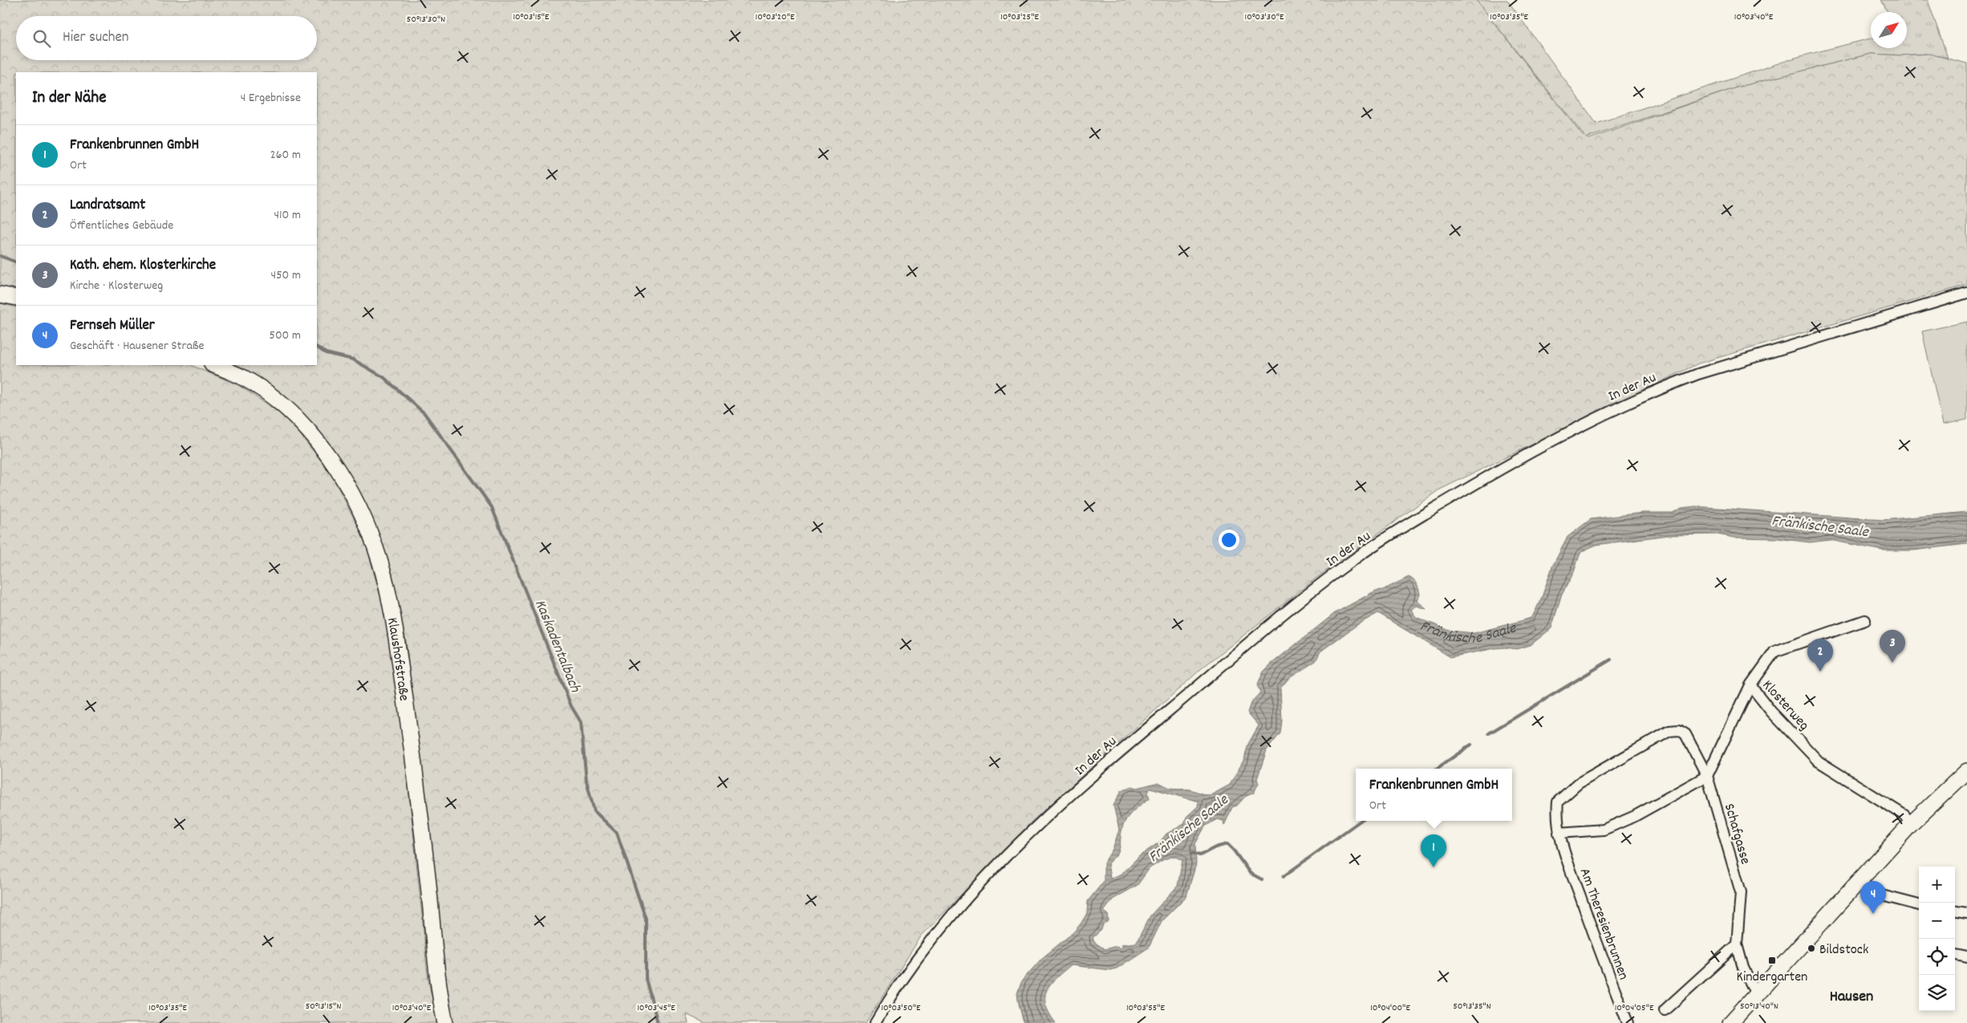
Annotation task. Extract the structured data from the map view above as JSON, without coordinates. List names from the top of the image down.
{
  "streets": {
    "main road": ["Klaushofstraße"],
    "street": [
      "In der Au",
      "Klosterweg",
      "Schafgasse",
      "Am Theresienbrunnen"
    ]
  },
  "crossings": [
    ["Schafgasse", "Am Theresienbrunnen"]
  ],
  "districts": ["Hausen"],
  "water": ["Fränkische Saale", "Kaskadentalbach"],
  "places": {
    "other": ["Bildstock"],
    "transit": ["Kindergarten"]
  },
  "north": "top right",
  "page": {
    "search": "Hier suchen",
    "heading": ["In der Nähe", "4 Ergebnisse"],
    "list": [
      {
        "mark": "1",
        "name": "Frankenbrunnen GmbH",
        "note": "Ort",
        "value": "260 m"
      },
      {
        "mark": "2",
        "name": "Landratsamt",
        "note": "Öffentliches Gebäude",
        "value": "410 m"
      },
      {
        "mark": "3",
        "name": "Kath. ehem. Klosterkirche",
        "note": "Kirche · Klosterweg",
        "value": "450 m"
      },
      {
        "mark": "4",
        "name": "Fernseh Müller",
        "note": "Geschäft · Hausener Straße",
        "value": "500 m"
      }
    ],
    "pins": [
      "3",
      "2",
      "1",
      "4"
    ],
    "popup": ["Frankenbrunnen GmbH", "Ort"],
    "map_buttons": ["+", "−"]
  },
  "coordinates": [
    "10°03'15\"E",
    "10°03'20\"E",
    "10°03'25\"E",
    "10°03'30\"E",
    "10°03'35\"E",
    "10°03'40\"E",
    "50°13'30\"N",
    "50°13'15\"N",
    "50°13'35\"N",
    "50°13'40\"N",
    "10°03'45\"E",
    "10°03'50\"E",
    "10°03'55\"E",
    "10°04'00\"E",
    "10°04'05\"E"
  ]
}
